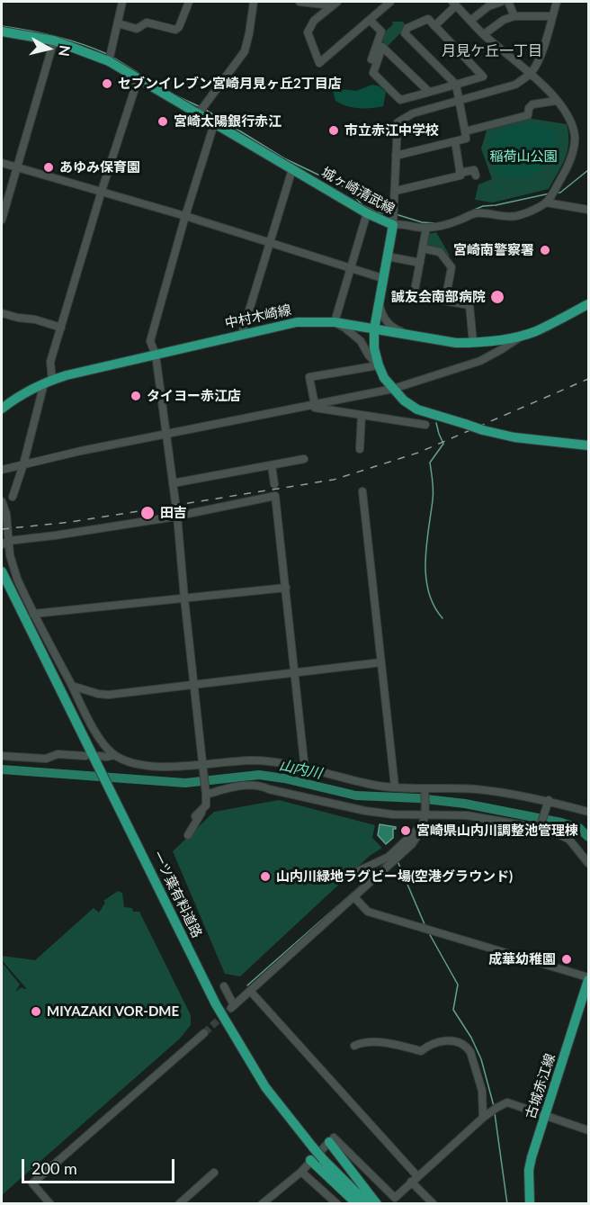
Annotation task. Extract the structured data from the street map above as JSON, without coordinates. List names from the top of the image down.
{
  "streets": {
    "main road": [
      "城ヶ崎清武線",
      "中村木崎線",
      "一ツ葉有料道路",
      "古城赤江線"
    ]
  },
  "crossings": [
    ["城ヶ崎清武線", "中村木崎線"]
  ],
  "districts": ["月見ケ丘一丁目"],
  "water": ["山内川"],
  "parks": ["稲荷山公園"],
  "places": [
    "セブンイレブン宮崎月見ヶ丘2丁目店",
    "宮崎太陽銀行赤江",
    "市立赤江中学校",
    "あゆみ保育園",
    "宮崎南警察署",
    "誠友会南部病院",
    "タイヨー赤江店",
    "田吉",
    "宮崎県山内川調整池管理棟",
    "山内川緑地ラグビー場(空港グラウンド)",
    "成華幼稚園",
    "MIYAZAKI VOR-DME"
  ],
  "scale_bar": "200 m",
  "north": "right"
}
